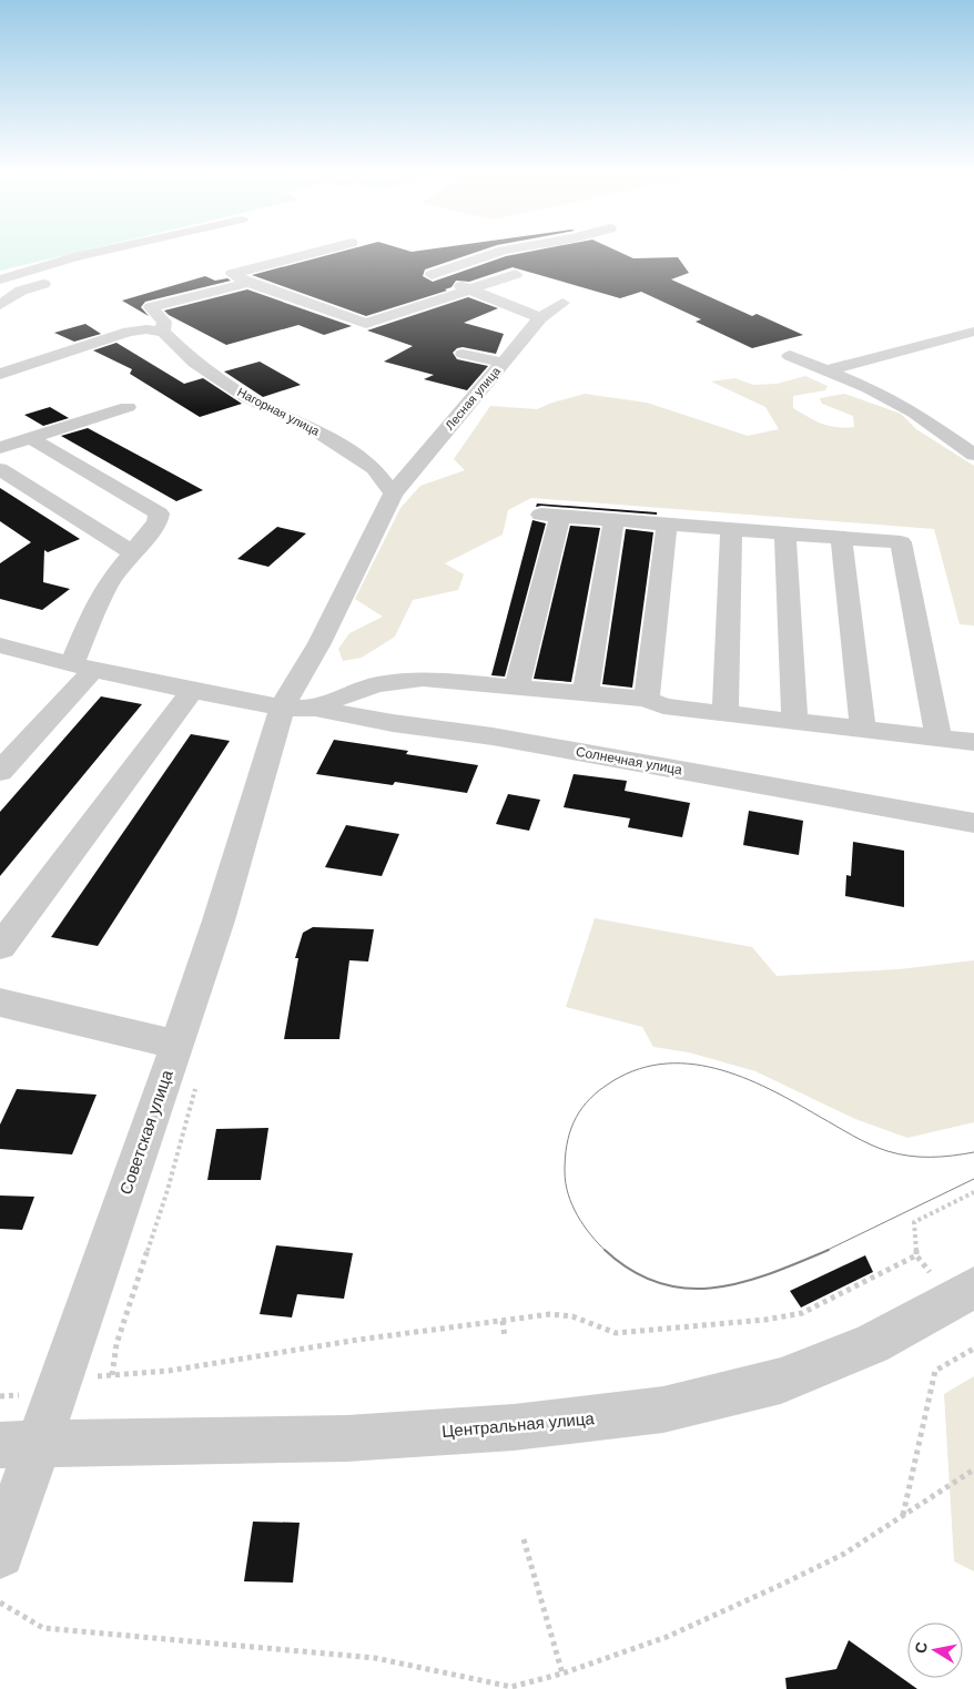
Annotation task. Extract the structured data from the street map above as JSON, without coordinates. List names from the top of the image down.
{
  "streets": {
    "street": [
      "Лесная улица",
      "Нагорная улица",
      "Солнечная улица",
      "Советская улица",
      "Центральная улица"
    ]
  },
  "crossings": [
    ["Лесная улица", "Нагорная улица"],
    ["Лесная улица", "Солнечная улица"],
    ["Лесная улица", "Советская улица"],
    ["Солнечная улица", "Советская улица"],
    ["Советская улица", "Центральная улица"]
  ],
  "north": "left"
}
